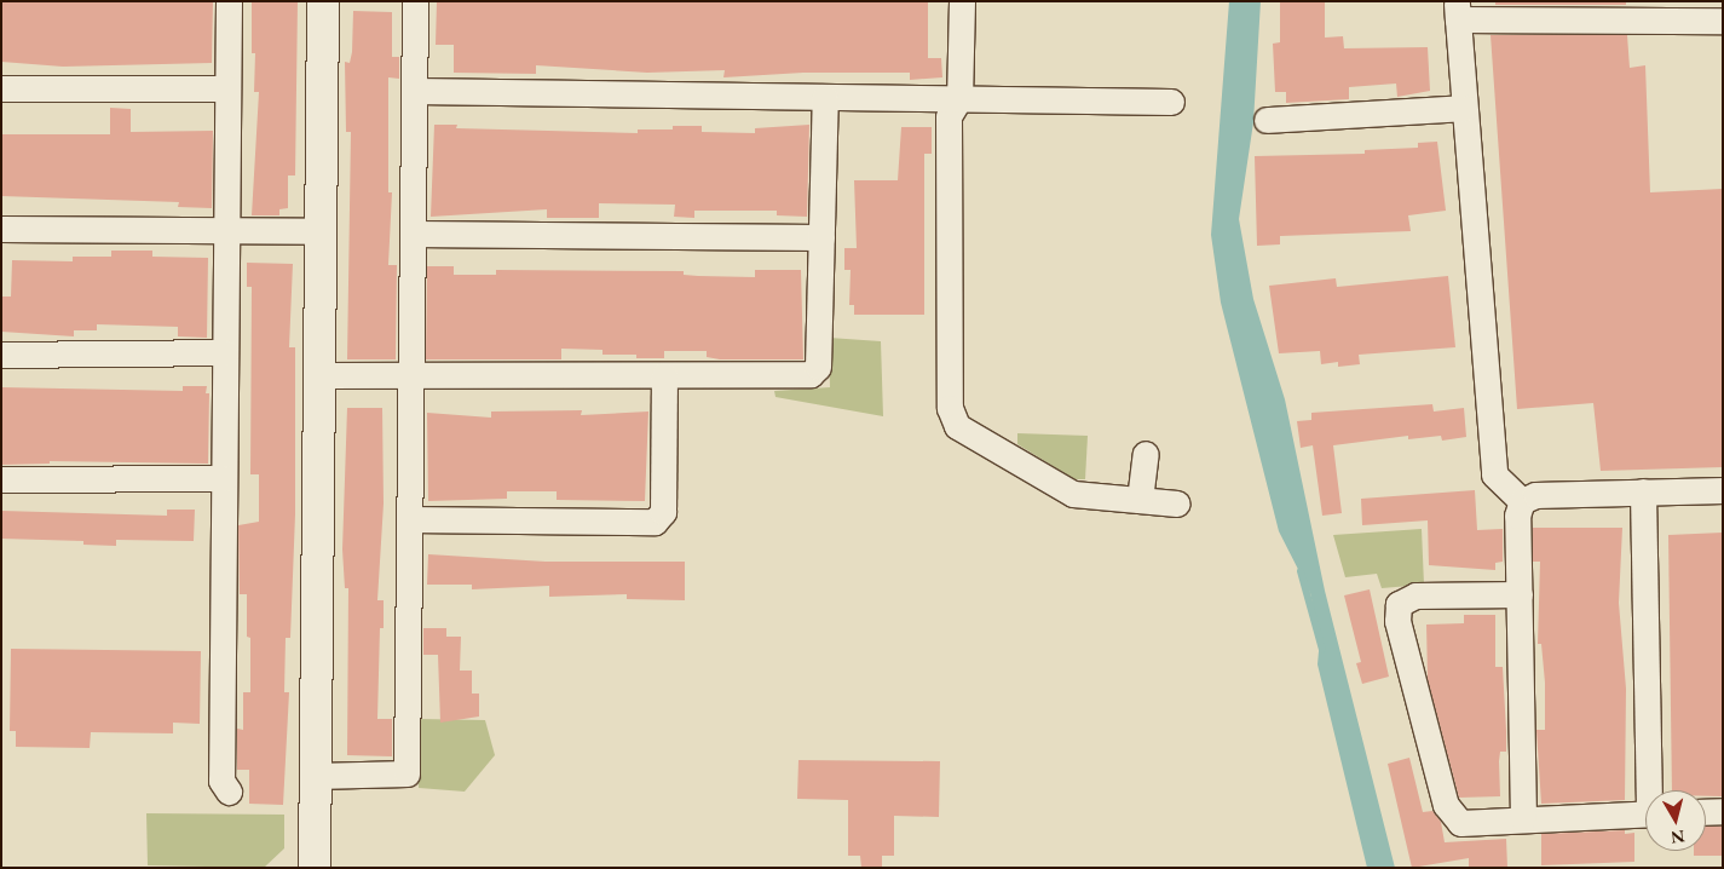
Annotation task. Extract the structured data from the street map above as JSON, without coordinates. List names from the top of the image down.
{
  "north": "bottom"
}
